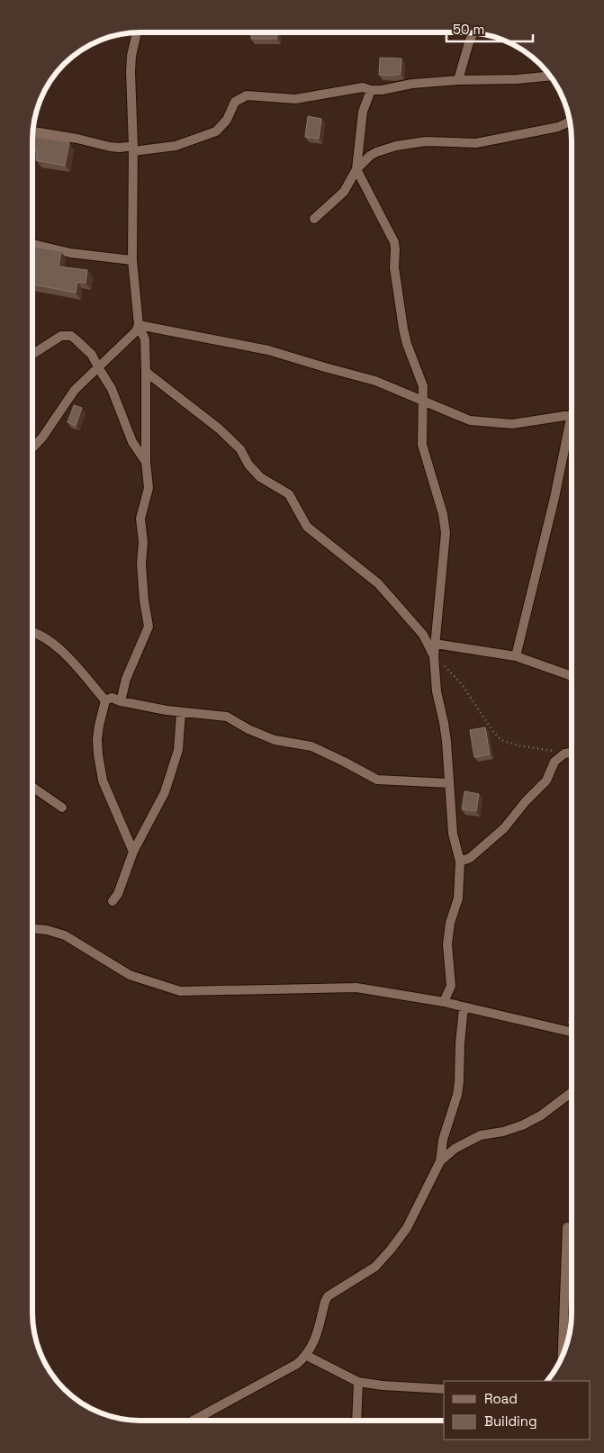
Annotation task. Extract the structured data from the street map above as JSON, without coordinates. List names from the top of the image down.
{
  "legend": ["Road", "Building"],
  "scale_bar": "50 m"
}
